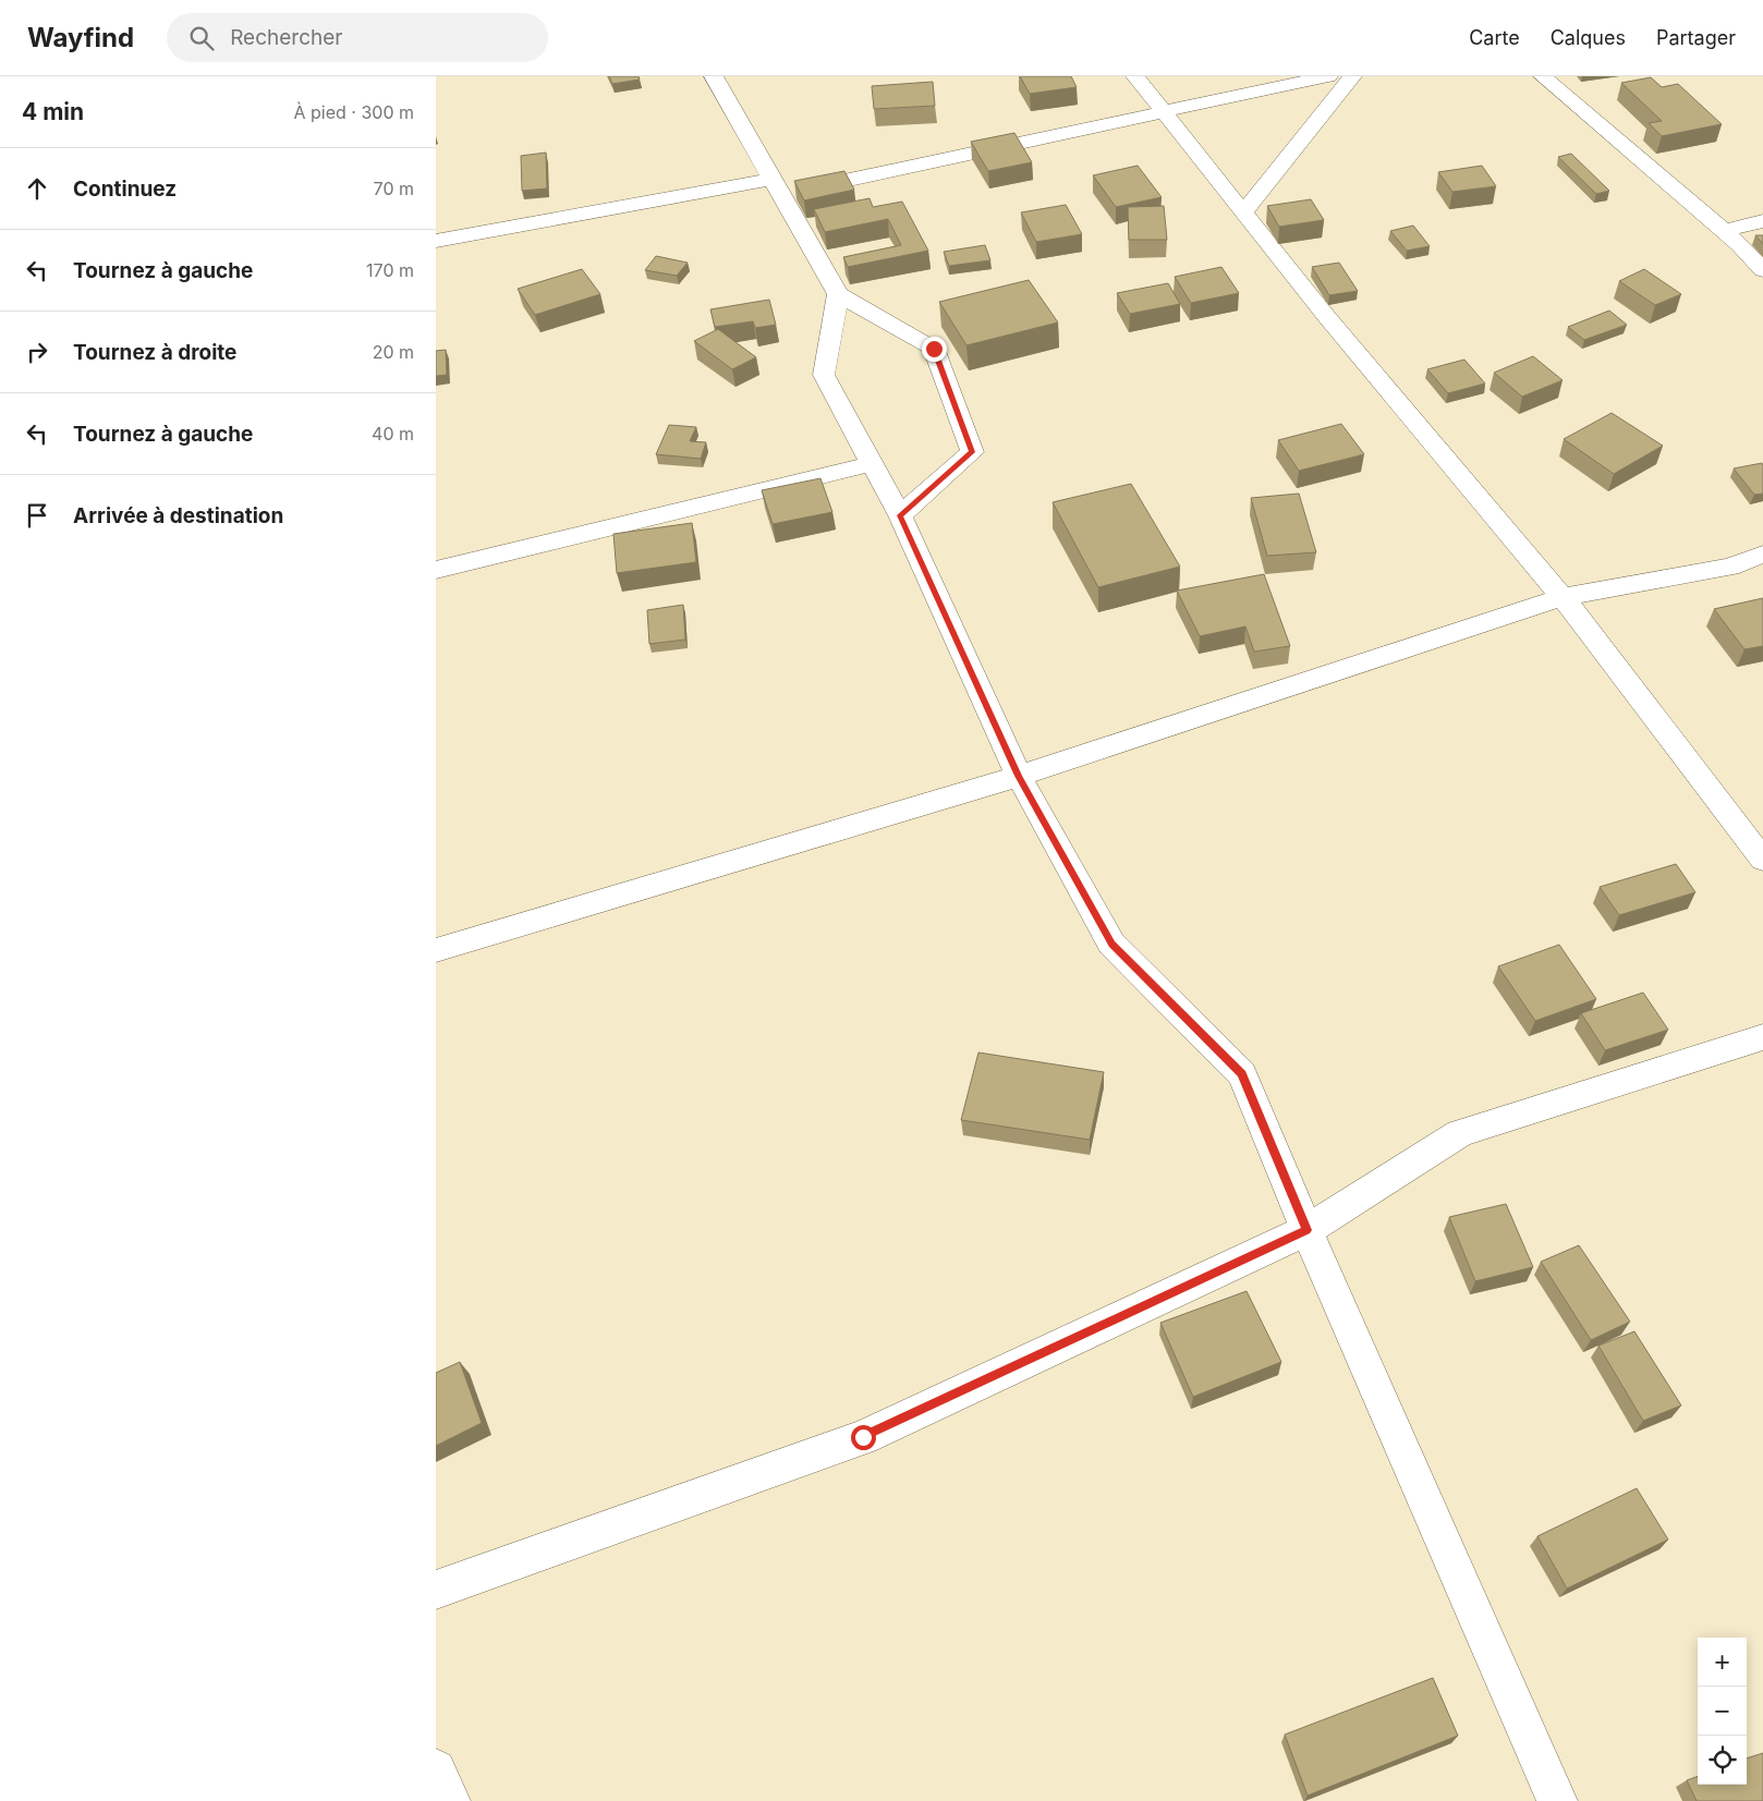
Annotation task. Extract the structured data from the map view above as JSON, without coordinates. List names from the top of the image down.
{
  "page": {
    "header": "Wayfind",
    "search": "Rechercher",
    "nav": ["Carte", "Calques", "Partager"],
    "heading": ["4 min", "À pied · 300 m"],
    "list": [
      ["Continuez", "70 m"],
      ["Tournez à gauche", "170 m"],
      ["Tournez à droite", "20 m"],
      ["Tournez à gauche", "40 m"],
      "Arrivée à destination"
    ],
    "map_buttons": ["+", "−"]
  }
}
